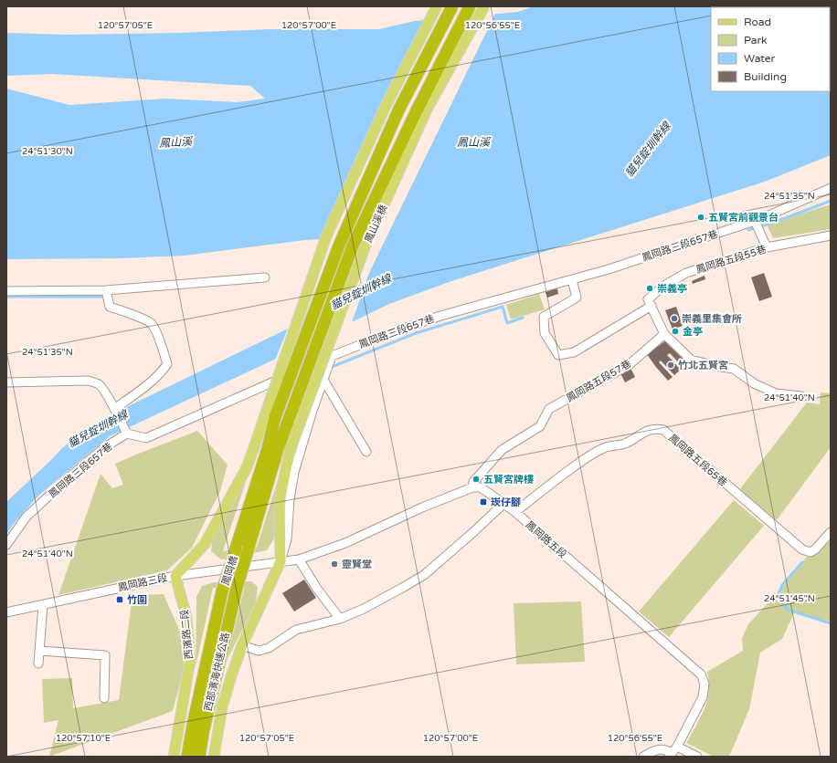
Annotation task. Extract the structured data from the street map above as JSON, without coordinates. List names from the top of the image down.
{
  "streets": {
    "highway": ["鳳山溪橋", "鳳岡橋", "西部濱海快速公路"],
    "main road": ["西濱路二段"],
    "street": [
      "鳳岡路三段657巷",
      "鳳岡路五段55巷",
      "鳳岡路五段57巷",
      "鳳岡路五段65巷",
      "鳳岡路五段",
      "鳳岡路三段"
    ]
  },
  "crossings": [
    ["鳳山溪橋", "鳳岡橋"],
    ["鳳岡路五段57巷", "鳳岡路五段"],
    ["鳳岡路五段65巷", "鳳岡路五段"],
    ["鳳岡橋", "西部濱海快速公路"],
    ["鳳岡路三段", "西濱路二段"]
  ],
  "water": ["鳳山溪", "貓兒錠圳幹線"],
  "places": {
    "other": [
      "五賢宮前觀景台",
      "崇義亭",
      "崇義里集會所",
      "金亭",
      "竹北五賢宮",
      "五賢宮牌樓",
      "靈賢堂"
    ],
    "transit": ["崁仔腳", "竹圍"]
  },
  "legend": [
    "Road",
    "Park",
    "Water",
    "Building"
  ],
  "coordinates": [
    "120°57'05\"E",
    "120°57'00\"E",
    "120°56'55\"E",
    "24°51'30\"N",
    "24°51'35\"N",
    "24°51'40\"N",
    "24°51'45\"N",
    "120°57'10\"E"
  ]
}
